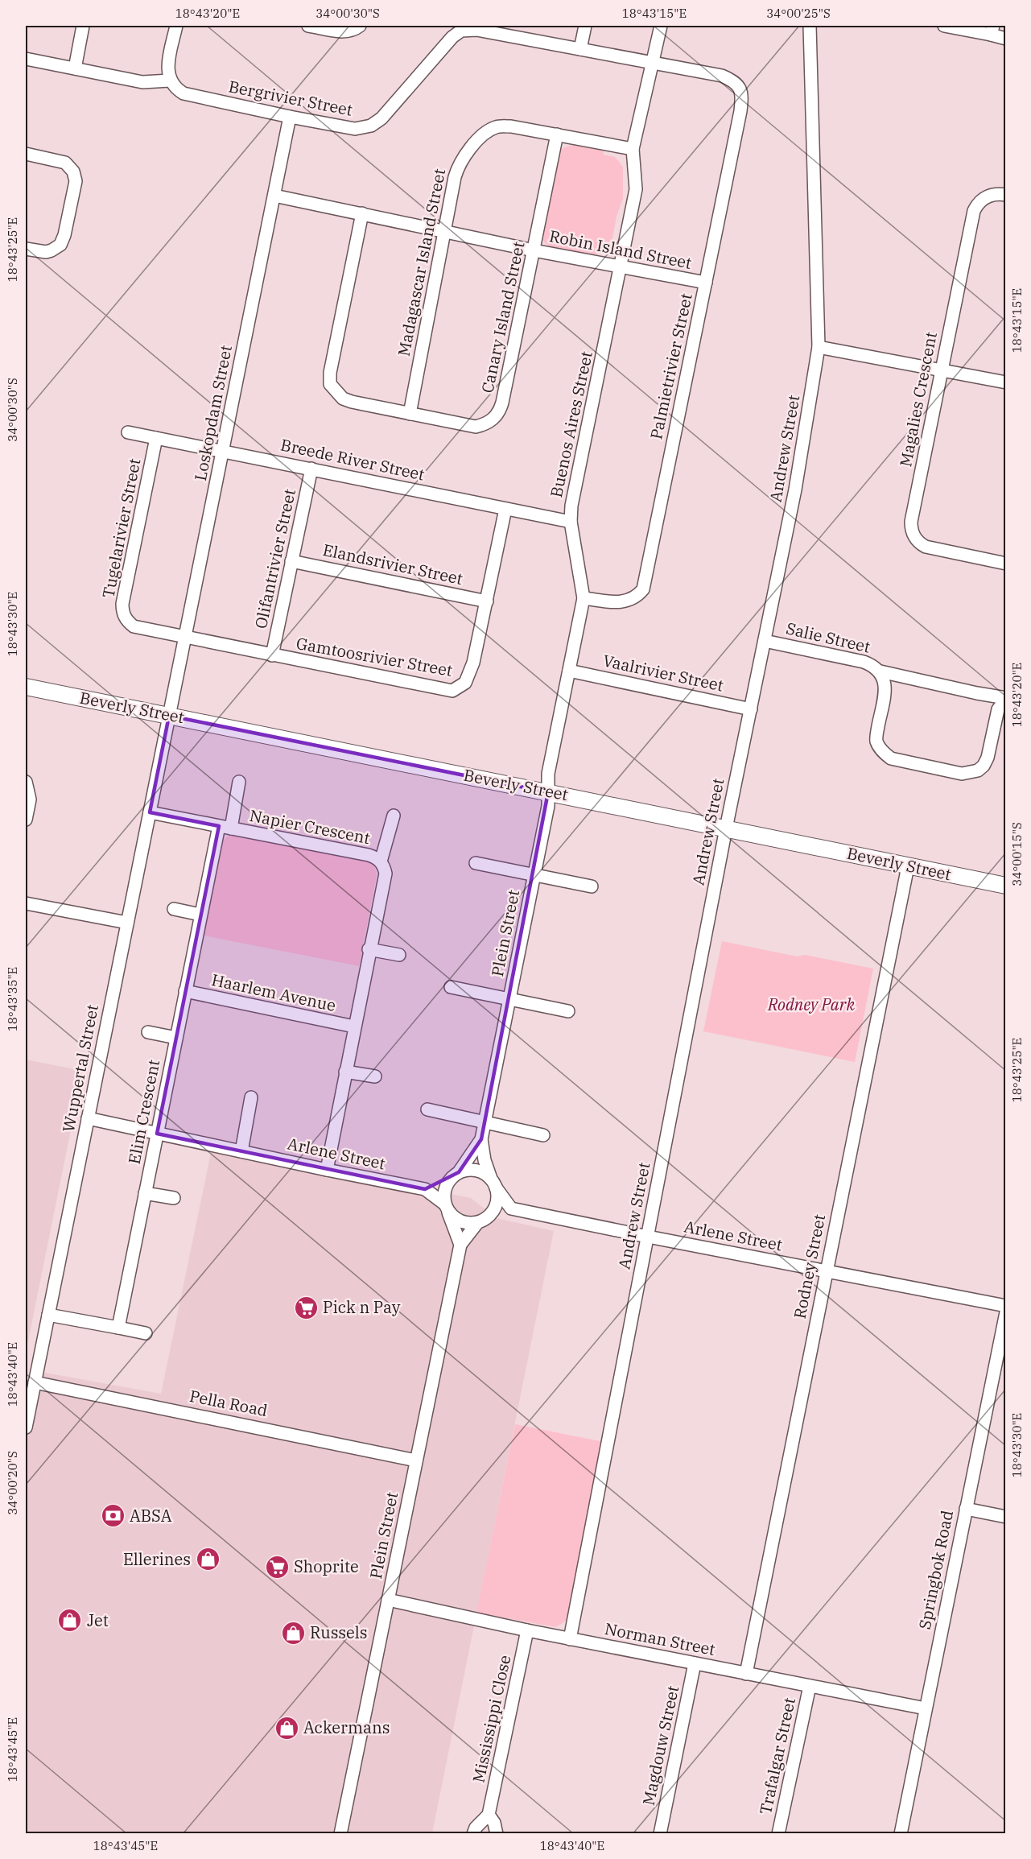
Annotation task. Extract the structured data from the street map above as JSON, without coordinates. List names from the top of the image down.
{
  "streets": {
    "street": [
      "Bergrivier Street",
      "Robin Island Street",
      "Madagascar Island Street",
      "Canary Island Street",
      "Palmietrivier Street",
      "Magalies Crescent",
      "Loskopdam Street",
      "Buenos Aires Street",
      "Andrew Street",
      "Breede River Street",
      "Tugelarivier Street",
      "Olifantrivier Street",
      "Elandsrivier Street",
      "Salie Street",
      "Gamtoosrivier Street",
      "Vaalrivier Street",
      "Beverly Street",
      "Napier Crescent",
      "Plein Street",
      "Haarlem Avenue",
      "Wuppertal Street",
      "Elim Crescent",
      "Arlene Street",
      "Rodney Street",
      "Pella Road",
      "Springbok Road",
      "Norman Street",
      "Mississippi Close",
      "Magdouw Street",
      "Trafalgar Street"
    ]
  },
  "crossings": [
    ["Bergrivier Street", "Palmietrivier Street"],
    ["Bergrivier Street", "Loskopdam Street"],
    ["Bergrivier Street", "Buenos Aires Street"],
    ["Robin Island Street", "Madagascar Island Street"],
    ["Robin Island Street", "Canary Island Street"],
    ["Robin Island Street", "Palmietrivier Street"],
    ["Robin Island Street", "Loskopdam Street"],
    ["Robin Island Street", "Buenos Aires Street"],
    ["Madagascar Island Street", "Canary Island Street"],
    ["Madagascar Island Street", "Buenos Aires Street"],
    ["Palmietrivier Street", "Buenos Aires Street"],
    ["Loskopdam Street", "Breede River Street"],
    ["Loskopdam Street", "Tugelarivier Street"],
    ["Loskopdam Street", "Gamtoosrivier Street"],
    ["Loskopdam Street", "Beverly Street"],
    ["Loskopdam Street", "Wuppertal Street"],
    ["Buenos Aires Street", "Breede River Street"],
    ["Buenos Aires Street", "Vaalrivier Street"],
    ["Buenos Aires Street", "Beverly Street"],
    ["Buenos Aires Street", "Plein Street"],
    ["Andrew Street", "Salie Street"],
    ["Andrew Street", "Vaalrivier Street"],
    ["Andrew Street", "Beverly Street"],
    ["Andrew Street", "Arlene Street"],
    ["Andrew Street", "Norman Street"],
    ["Breede River Street", "Tugelarivier Street"],
    ["Breede River Street", "Olifantrivier Street"],
    ["Breede River Street", "Gamtoosrivier Street"],
    ["Tugelarivier Street", "Gamtoosrivier Street"],
    ["Olifantrivier Street", "Elandsrivier Street"],
    ["Olifantrivier Street", "Gamtoosrivier Street"],
    ["Elandsrivier Street", "Gamtoosrivier Street"],
    ["Beverly Street", "Plein Street"],
    ["Beverly Street", "Wuppertal Street"],
    ["Beverly Street", "Rodney Street"],
    ["Napier Crescent", "Haarlem Avenue"],
    ["Napier Crescent", "Wuppertal Street"],
    ["Napier Crescent", "Elim Crescent"],
    ["Napier Crescent", "Arlene Street"],
    ["Plein Street", "Arlene Street"],
    ["Plein Street", "Pella Road"],
    ["Plein Street", "Norman Street"],
    ["Haarlem Avenue", "Elim Crescent"],
    ["Wuppertal Street", "Arlene Street"],
    ["Wuppertal Street", "Pella Road"],
    ["Elim Crescent", "Arlene Street"],
    ["Arlene Street", "Rodney Street"],
    ["Rodney Street", "Norman Street"],
    ["Springbok Road", "Norman Street"],
    ["Norman Street", "Mississippi Close"],
    ["Norman Street", "Magdouw Street"],
    ["Norman Street", "Trafalgar Street"]
  ],
  "parks": ["Rodney Park"],
  "places": {
    "supermarket": ["Pick n Pay", "Shoprite"],
    "bank": ["ABSA"],
    "shop": [
      "Ellerines",
      "Jet",
      "Russels",
      "Ackermans"
    ]
  },
  "coordinates": [
    "18°43'20\"E",
    "34°00'30\"S",
    "18°43'15\"E",
    "34°00'25\"S",
    "18°43'25\"E",
    "18°43'30\"E",
    "34°00'15\"S",
    "18°43'35\"E",
    "18°43'40\"E",
    "34°00'20\"S",
    "18°43'45\"E"
  ]
}
